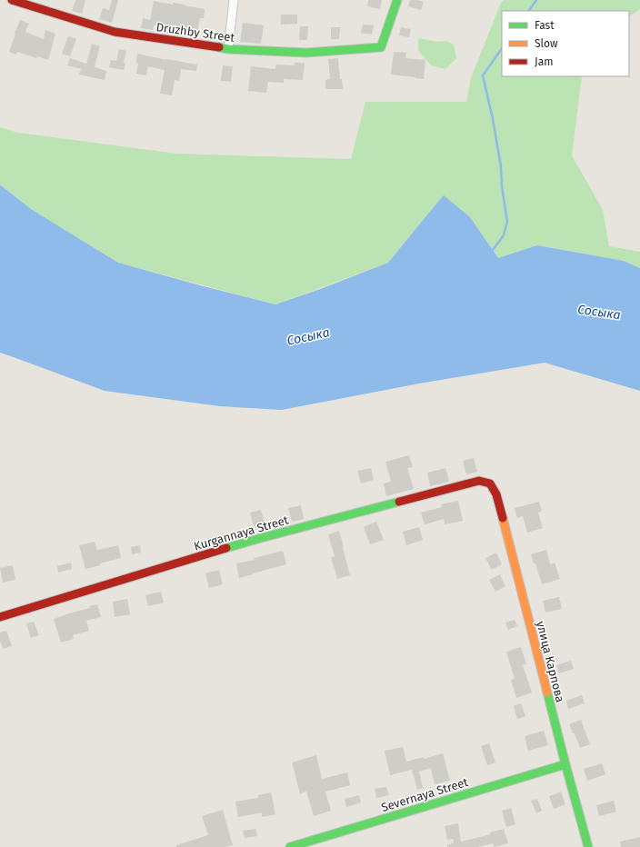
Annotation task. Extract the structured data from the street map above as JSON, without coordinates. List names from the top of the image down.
{
  "streets": {
    "street": [
      "Druzhby Street",
      "Kurgannaya Street",
      "улица Карпова",
      "Severnaya Street"
    ]
  },
  "crossings": [
    ["Kurgannaya Street", "улица Карпова"],
    ["улица Карпова", "Severnaya Street"]
  ],
  "water": ["Сосыка"],
  "legend": ["Fast", "Slow", "Jam"]
}
